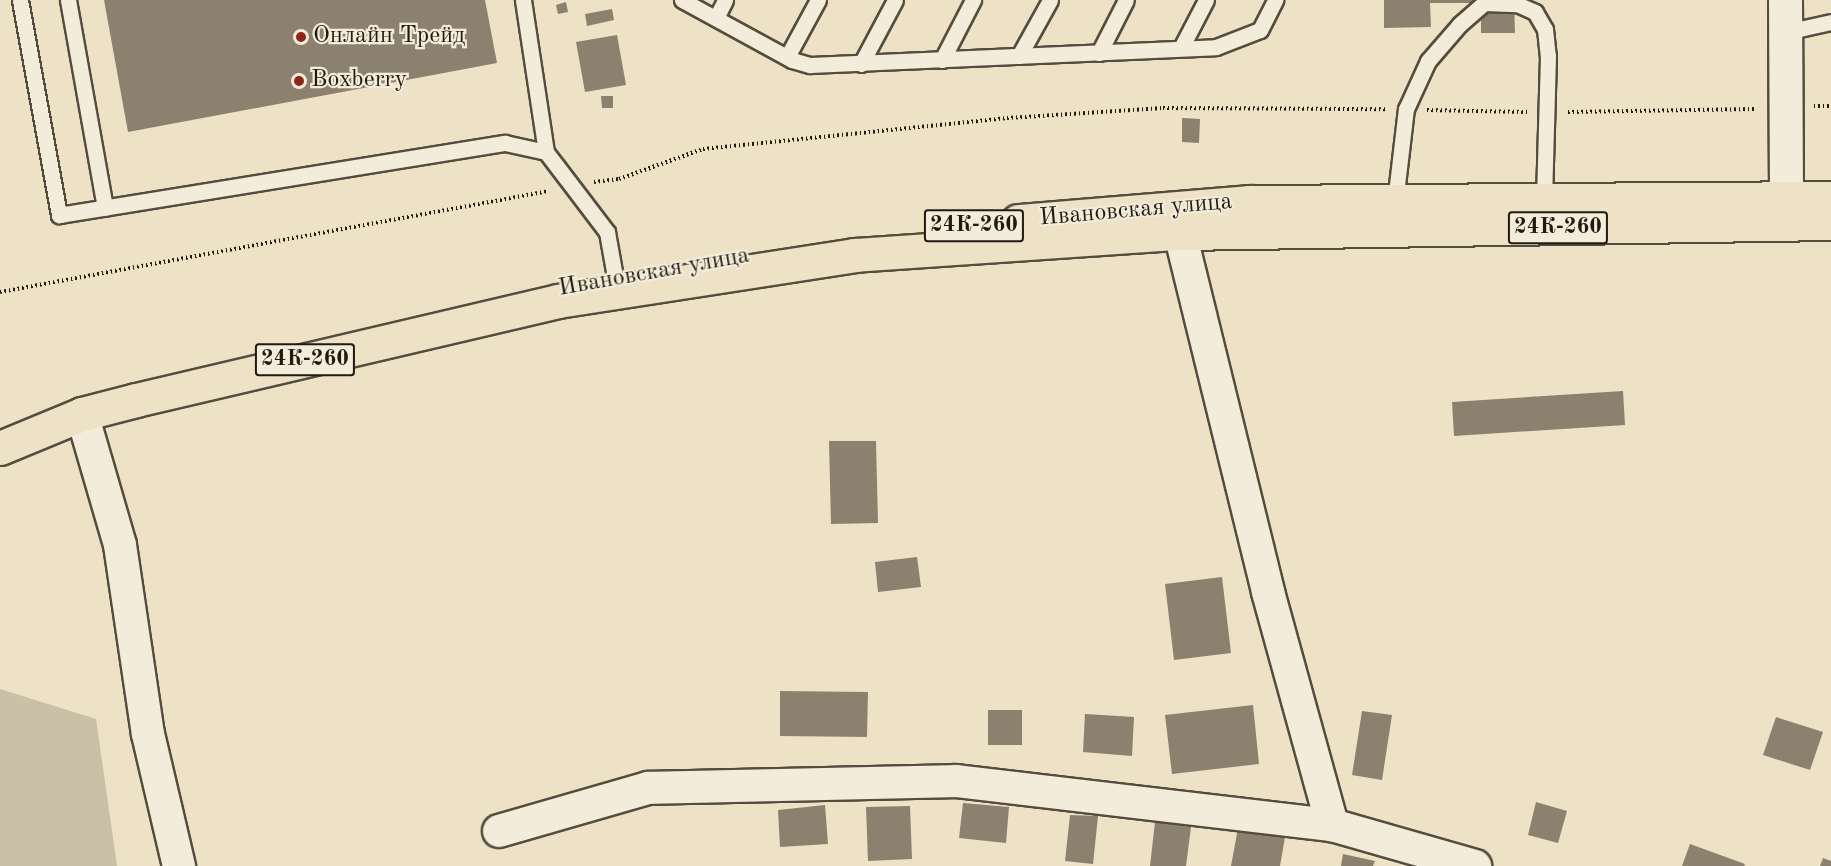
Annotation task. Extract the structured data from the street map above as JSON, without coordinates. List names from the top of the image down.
{
  "streets": {
    "main road": ["Ивановская улица", "24К-260"]
  },
  "crossings": [
    ["Ивановская улица", "24К-260"]
  ],
  "places": ["Онлайн Трейд", "Boxberry"]
}
